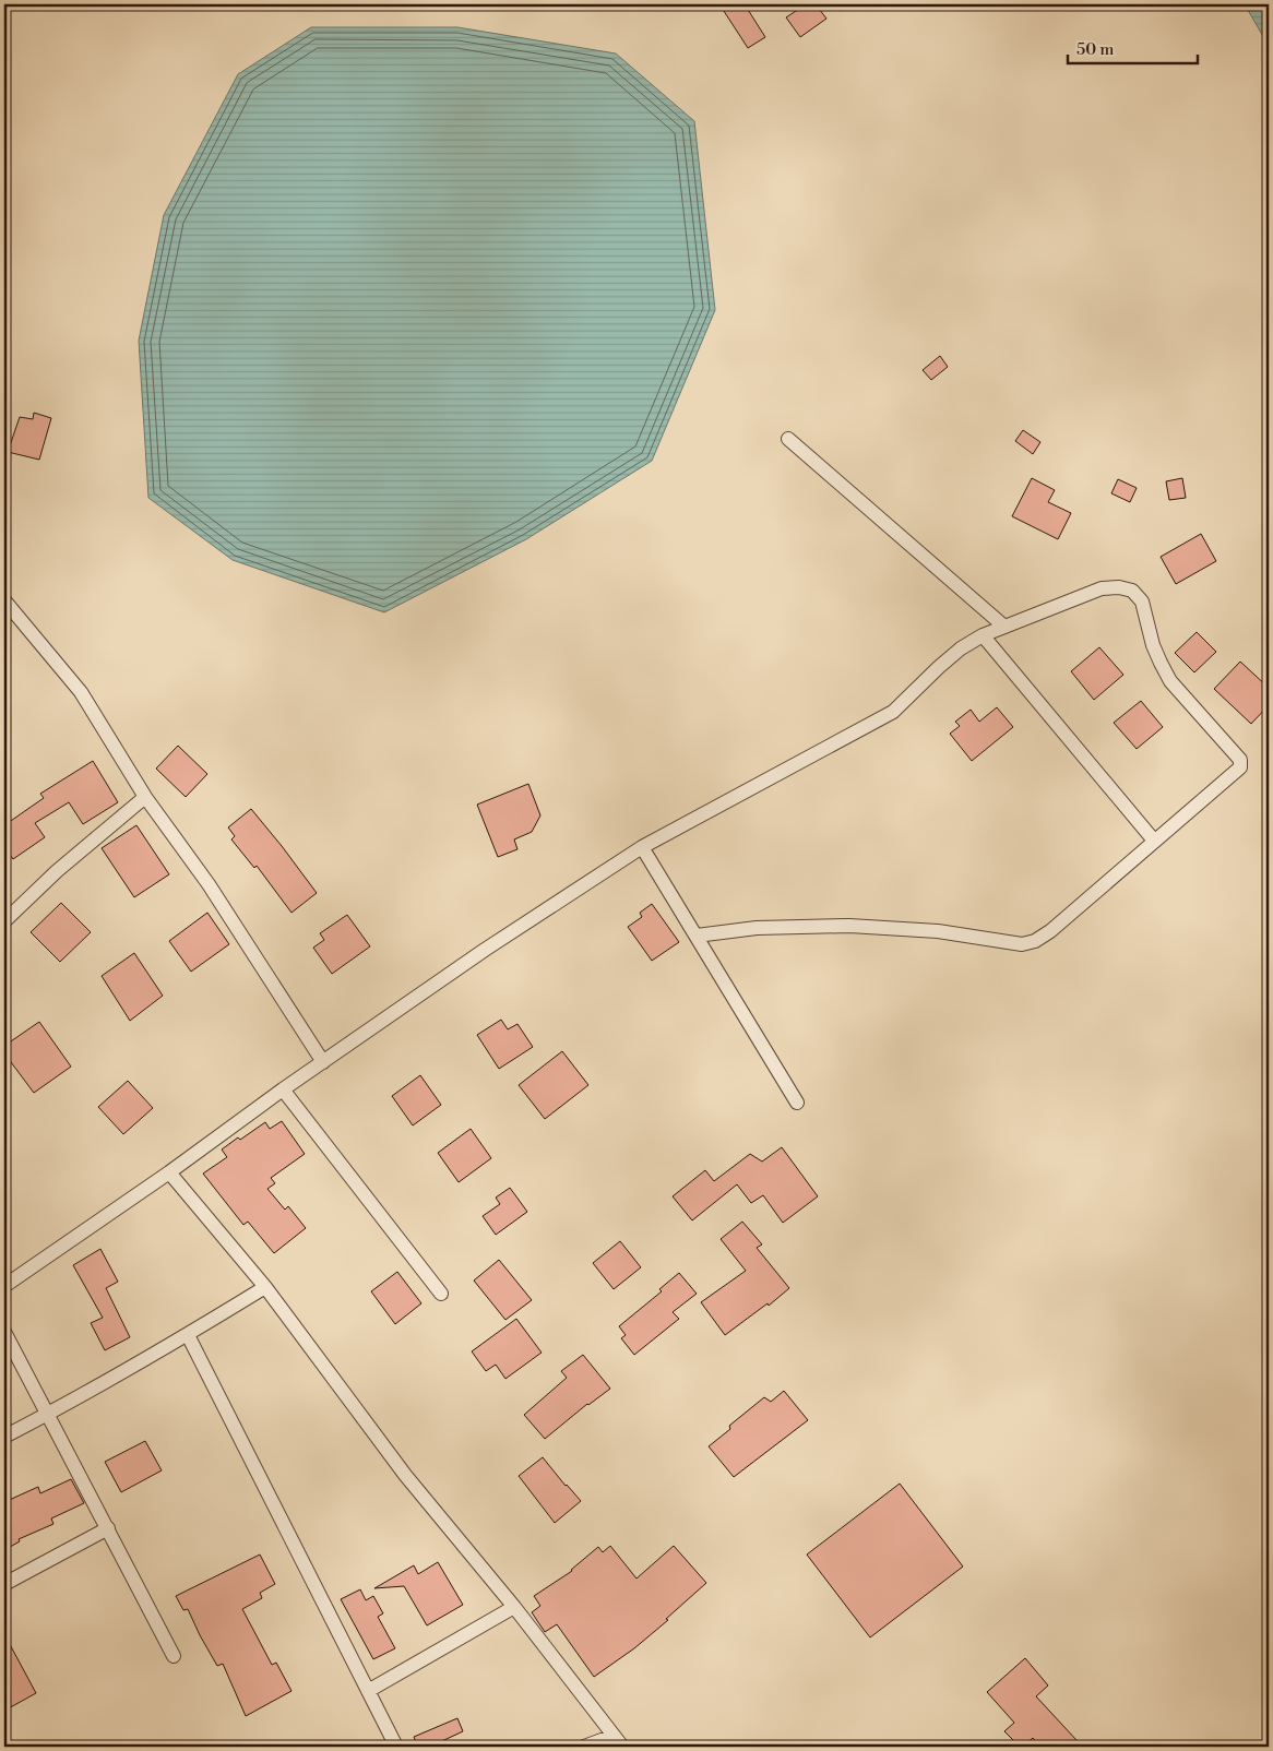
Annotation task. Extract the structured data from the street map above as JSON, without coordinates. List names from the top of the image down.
{
  "scale_bar": "50 m"
}
